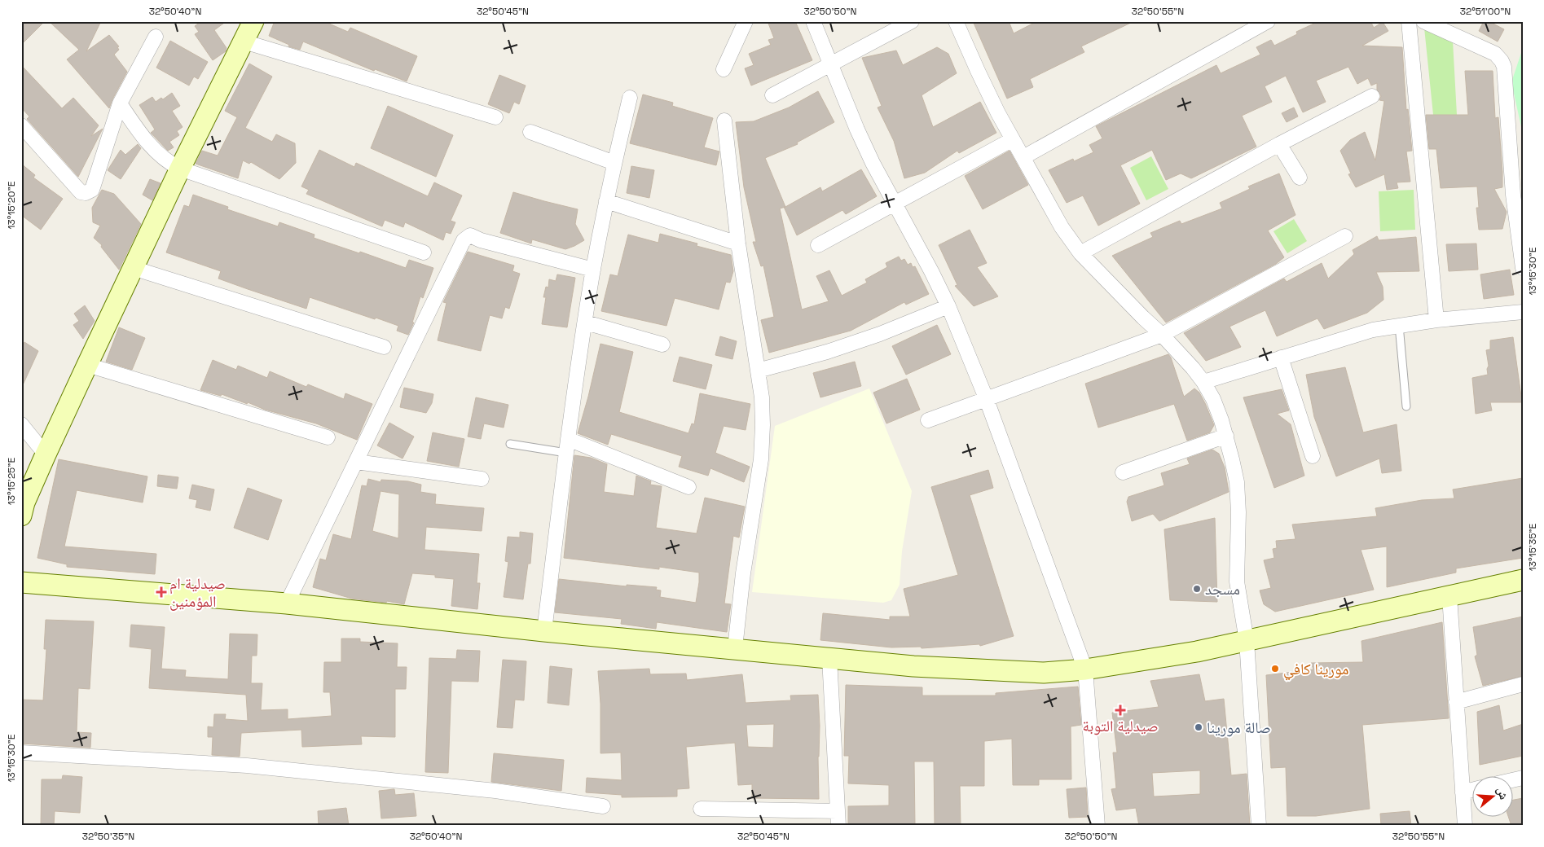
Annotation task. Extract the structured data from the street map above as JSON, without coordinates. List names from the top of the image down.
{
  "places": {
    "other": ["مسجد", "مورينا كافي", "صالة مورينا"],
    "health": ["صيدلية ام المؤمنين", "صيدلية التوبة"]
  },
  "north": "right",
  "coordinates": [
    "32°50'40\"N",
    "32°50'45\"N",
    "32°50'50\"N",
    "32°50'55\"N",
    "32°51'00\"N",
    "13°15'20\"E",
    "13°15'30\"E",
    "13°15'25\"E",
    "13°15'35\"E",
    "32°50'35\"N"
  ]
}
